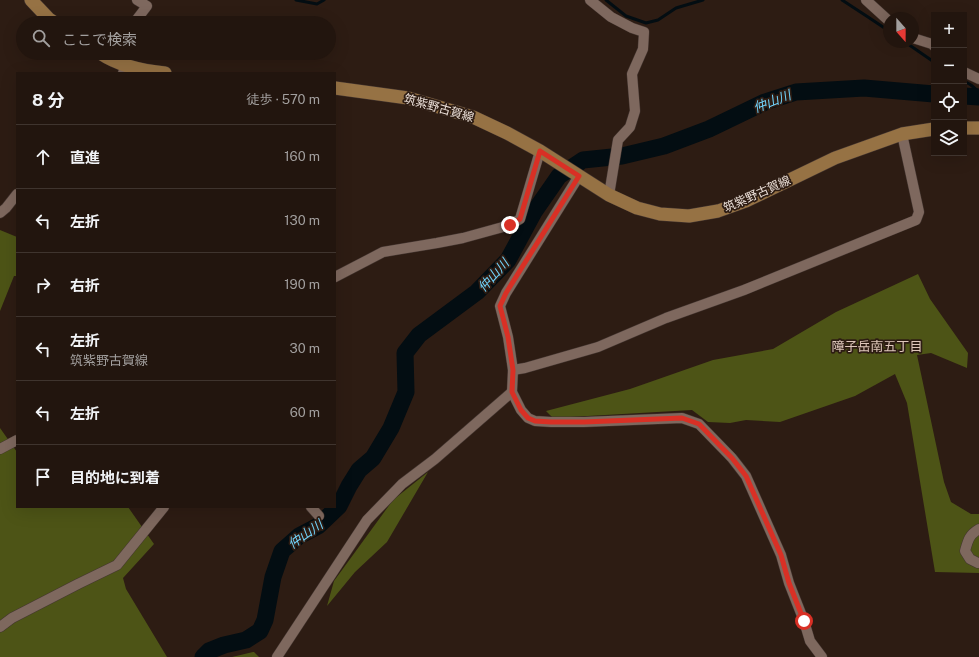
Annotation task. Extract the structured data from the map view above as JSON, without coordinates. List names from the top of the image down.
{
  "streets": {
    "main road": ["筑紫野古賀線"]
  },
  "districts": ["障子岳南五丁目"],
  "water": ["仲山川"],
  "north": "bottom",
  "page": {
    "map_buttons": ["+", "−"],
    "search": "ここで検索",
    "heading": ["8 分", "徒歩 · 570 m"],
    "list": [
      ["直進", "160 m"],
      ["左折", "130 m"],
      ["右折", "190 m"],
      ["左折", "筑紫野古賀線", "30 m"],
      ["左折", "60 m"],
      "目的地に到着"
    ]
  }
}
